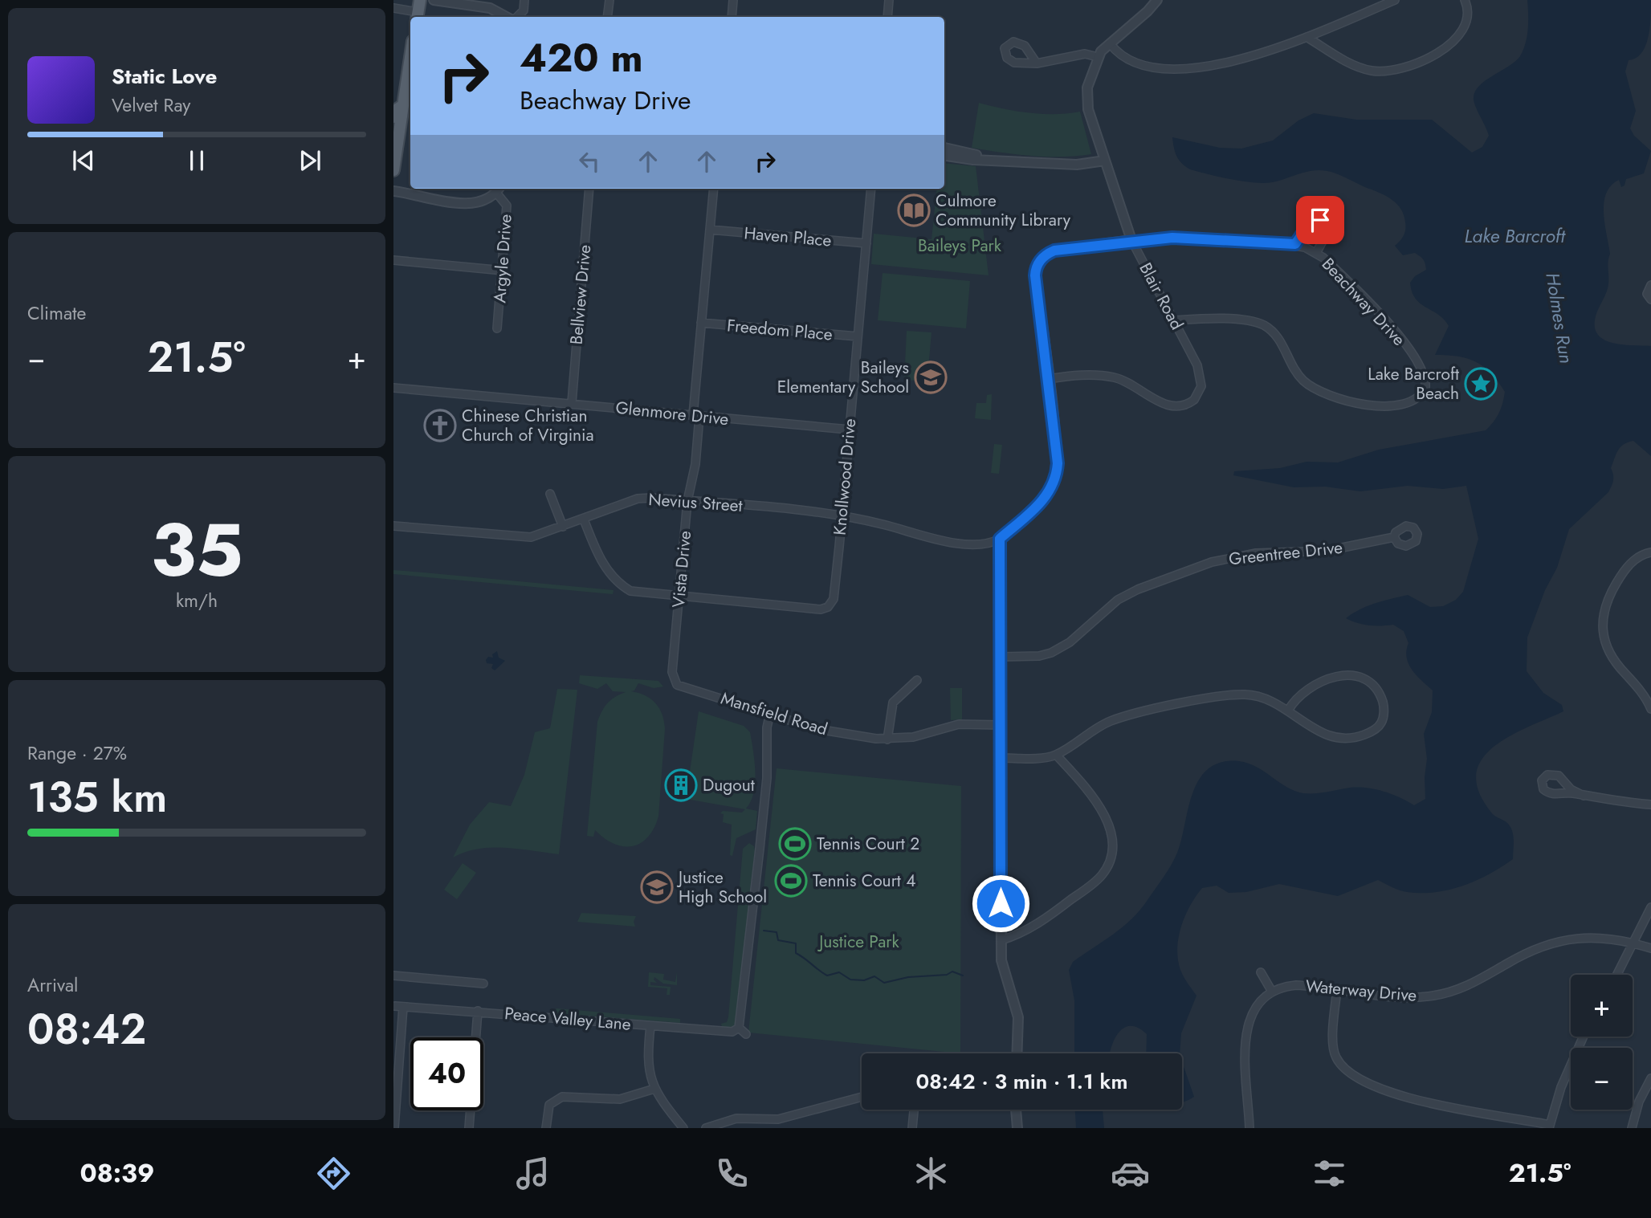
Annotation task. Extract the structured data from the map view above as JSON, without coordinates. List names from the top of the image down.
{
  "streets": {
    "street": [
      "Haven Place",
      "Argyle Drive",
      "Bellview Drive",
      "Blair Road",
      "Beachway Drive",
      "Freedom Place",
      "Glenmore Drive",
      "Knollwood Drive",
      "Nevius Street",
      "Greentree Drive",
      "Vista Drive",
      "Mansfield Road",
      "Waterway Drive",
      "Peace Valley Lane"
    ]
  },
  "crossings": [
    ["Haven Place", "Knollwood Drive"],
    ["Haven Place", "Vista Drive"],
    ["Bellview Drive", "Glenmore Drive"],
    ["Blair Road", "Beachway Drive"],
    ["Beachway Drive", "Nevius Street"],
    ["Freedom Place", "Knollwood Drive"],
    ["Freedom Place", "Vista Drive"],
    ["Glenmore Drive", "Knollwood Drive"],
    ["Glenmore Drive", "Vista Drive"],
    ["Knollwood Drive", "Nevius Street"],
    ["Knollwood Drive", "Vista Drive"],
    ["Nevius Street", "Vista Drive"],
    ["Vista Drive", "Mansfield Road"]
  ],
  "water": ["Lake Barcroft", "Holmes Run"],
  "parks": ["Baileys Park", "Justice Park"],
  "places": {
    "library": ["Culmore Community Library"],
    "school or university": ["Baileys Elementary School", "Justice High School"],
    "place": ["Lake Barcroft Beach"],
    "church": ["Chinese Christian Church of Virginia"],
    "building": ["Dugout"],
    "sports": ["Tennis Court 2", "Tennis Court 4"]
  },
  "page": {
    "turn": ["420 m", "Beachway Drive"],
    "song": ["Static Love", "Velvet Ray"],
    "tile": [
      "Climate",
      ["35", "km/h"],
      ["Range · 27%", "135 km"],
      ["Arrival", "08:42"]
    ],
    "heat": ["−", "21.5°", "+"],
    "map_buttons": ["+", "−"],
    "limit": "40",
    "trip": "08:42 · 3 min · 1.1 km",
    "tabs": ["08:39", "21.5°"]
  }
}
